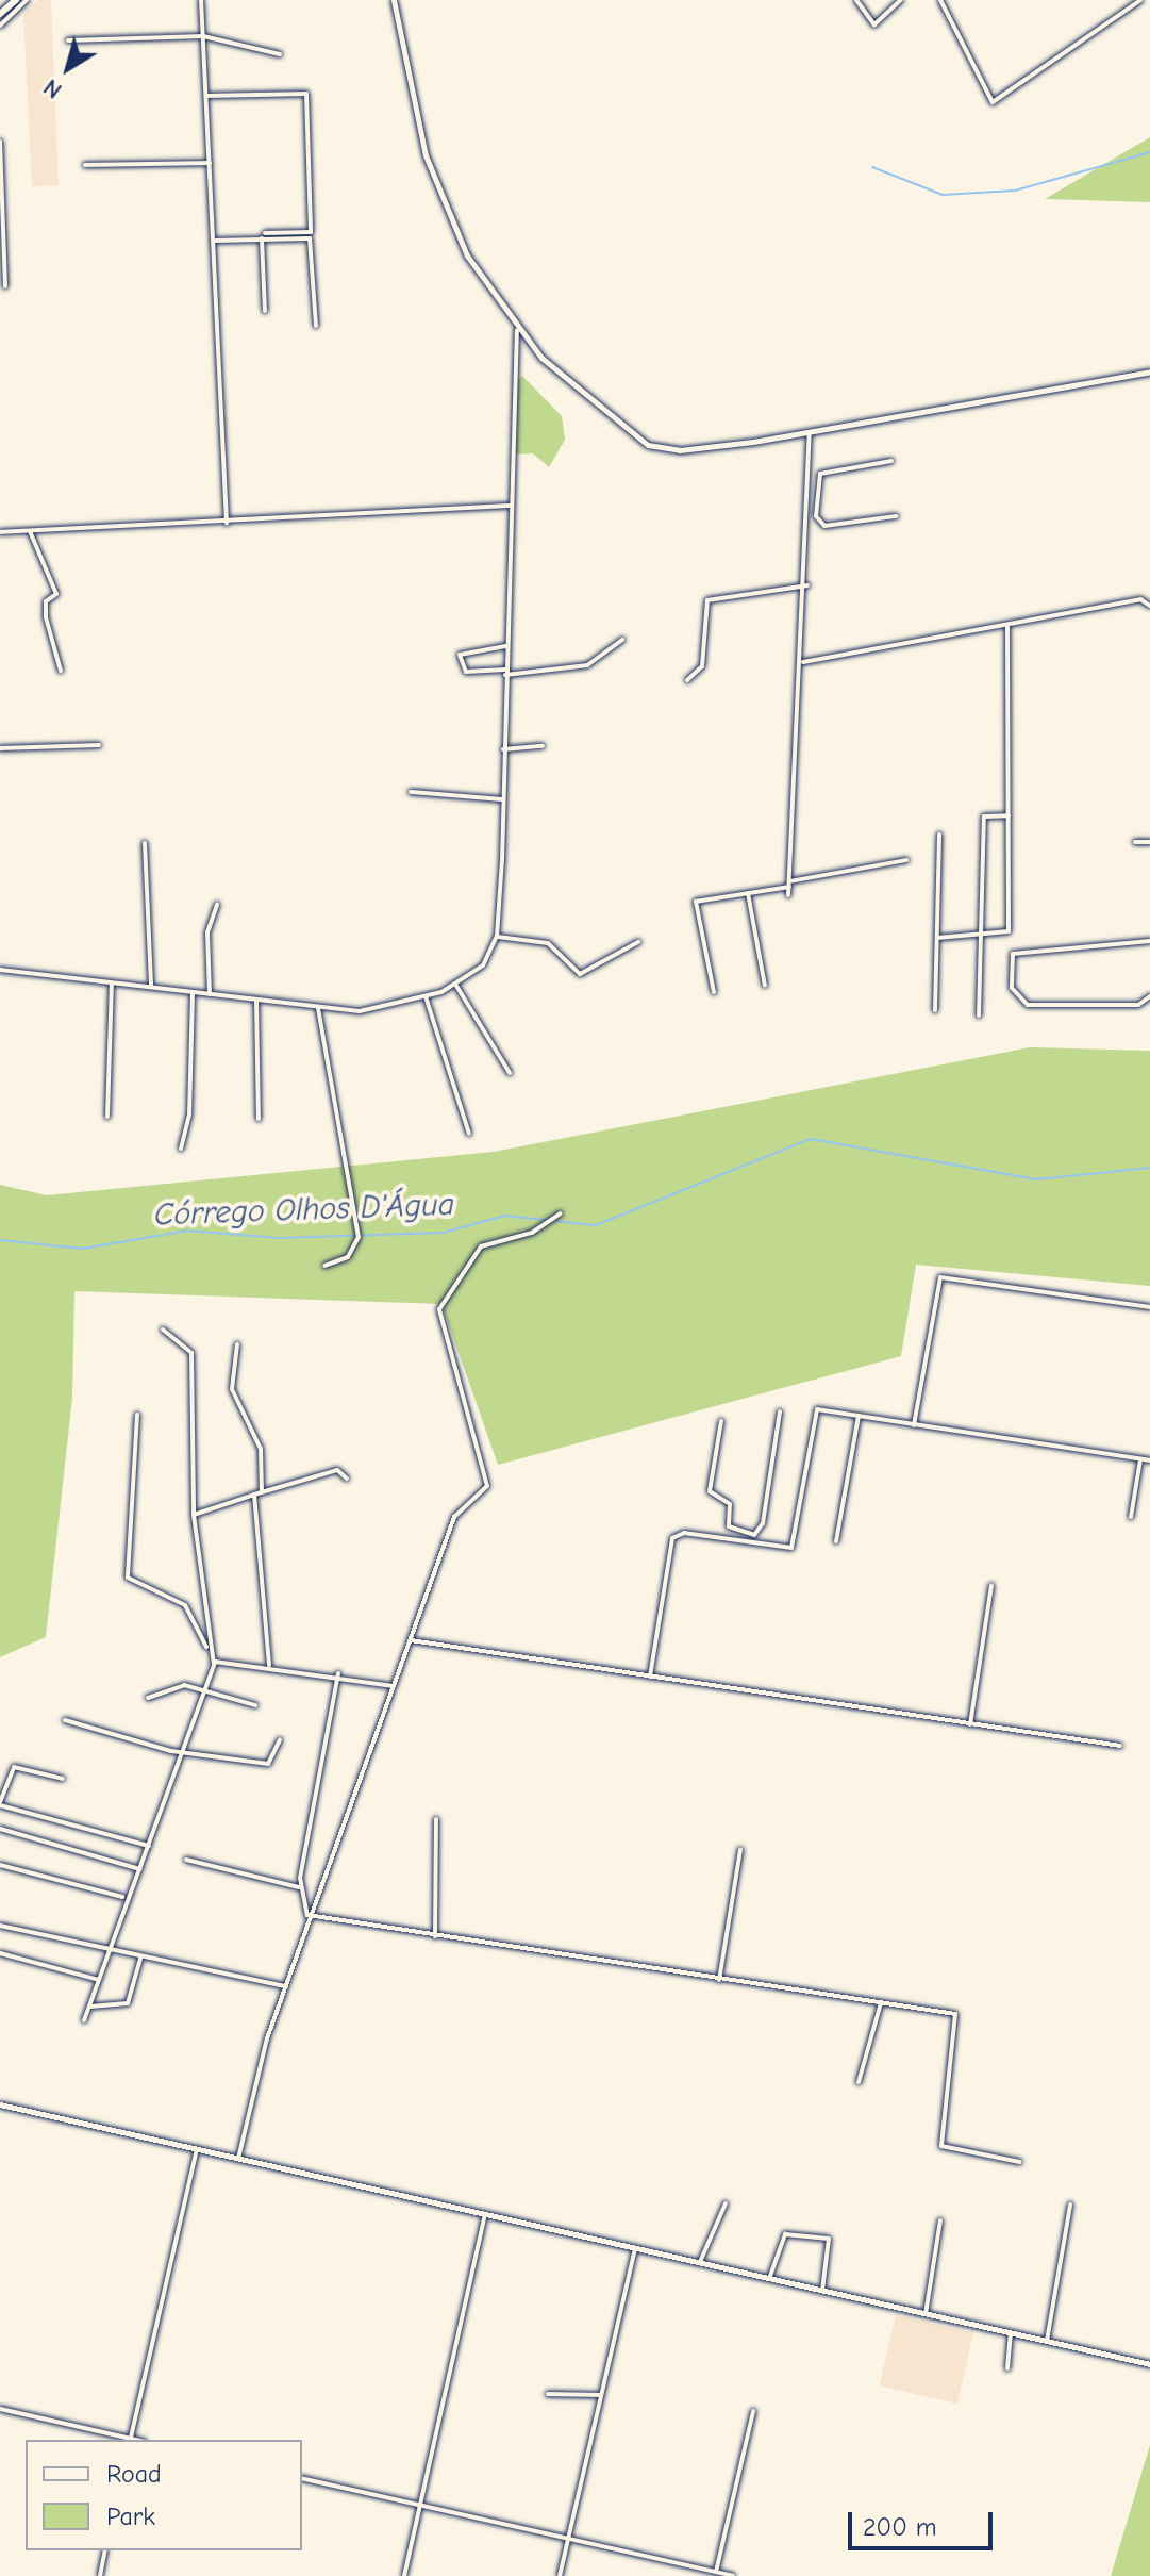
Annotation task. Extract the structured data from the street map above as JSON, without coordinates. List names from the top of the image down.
{
  "water": ["Córrego Olhos D'Água"],
  "legend": ["Road", "Park"],
  "scale_bar": "200 m",
  "north": "bottom left"
}
